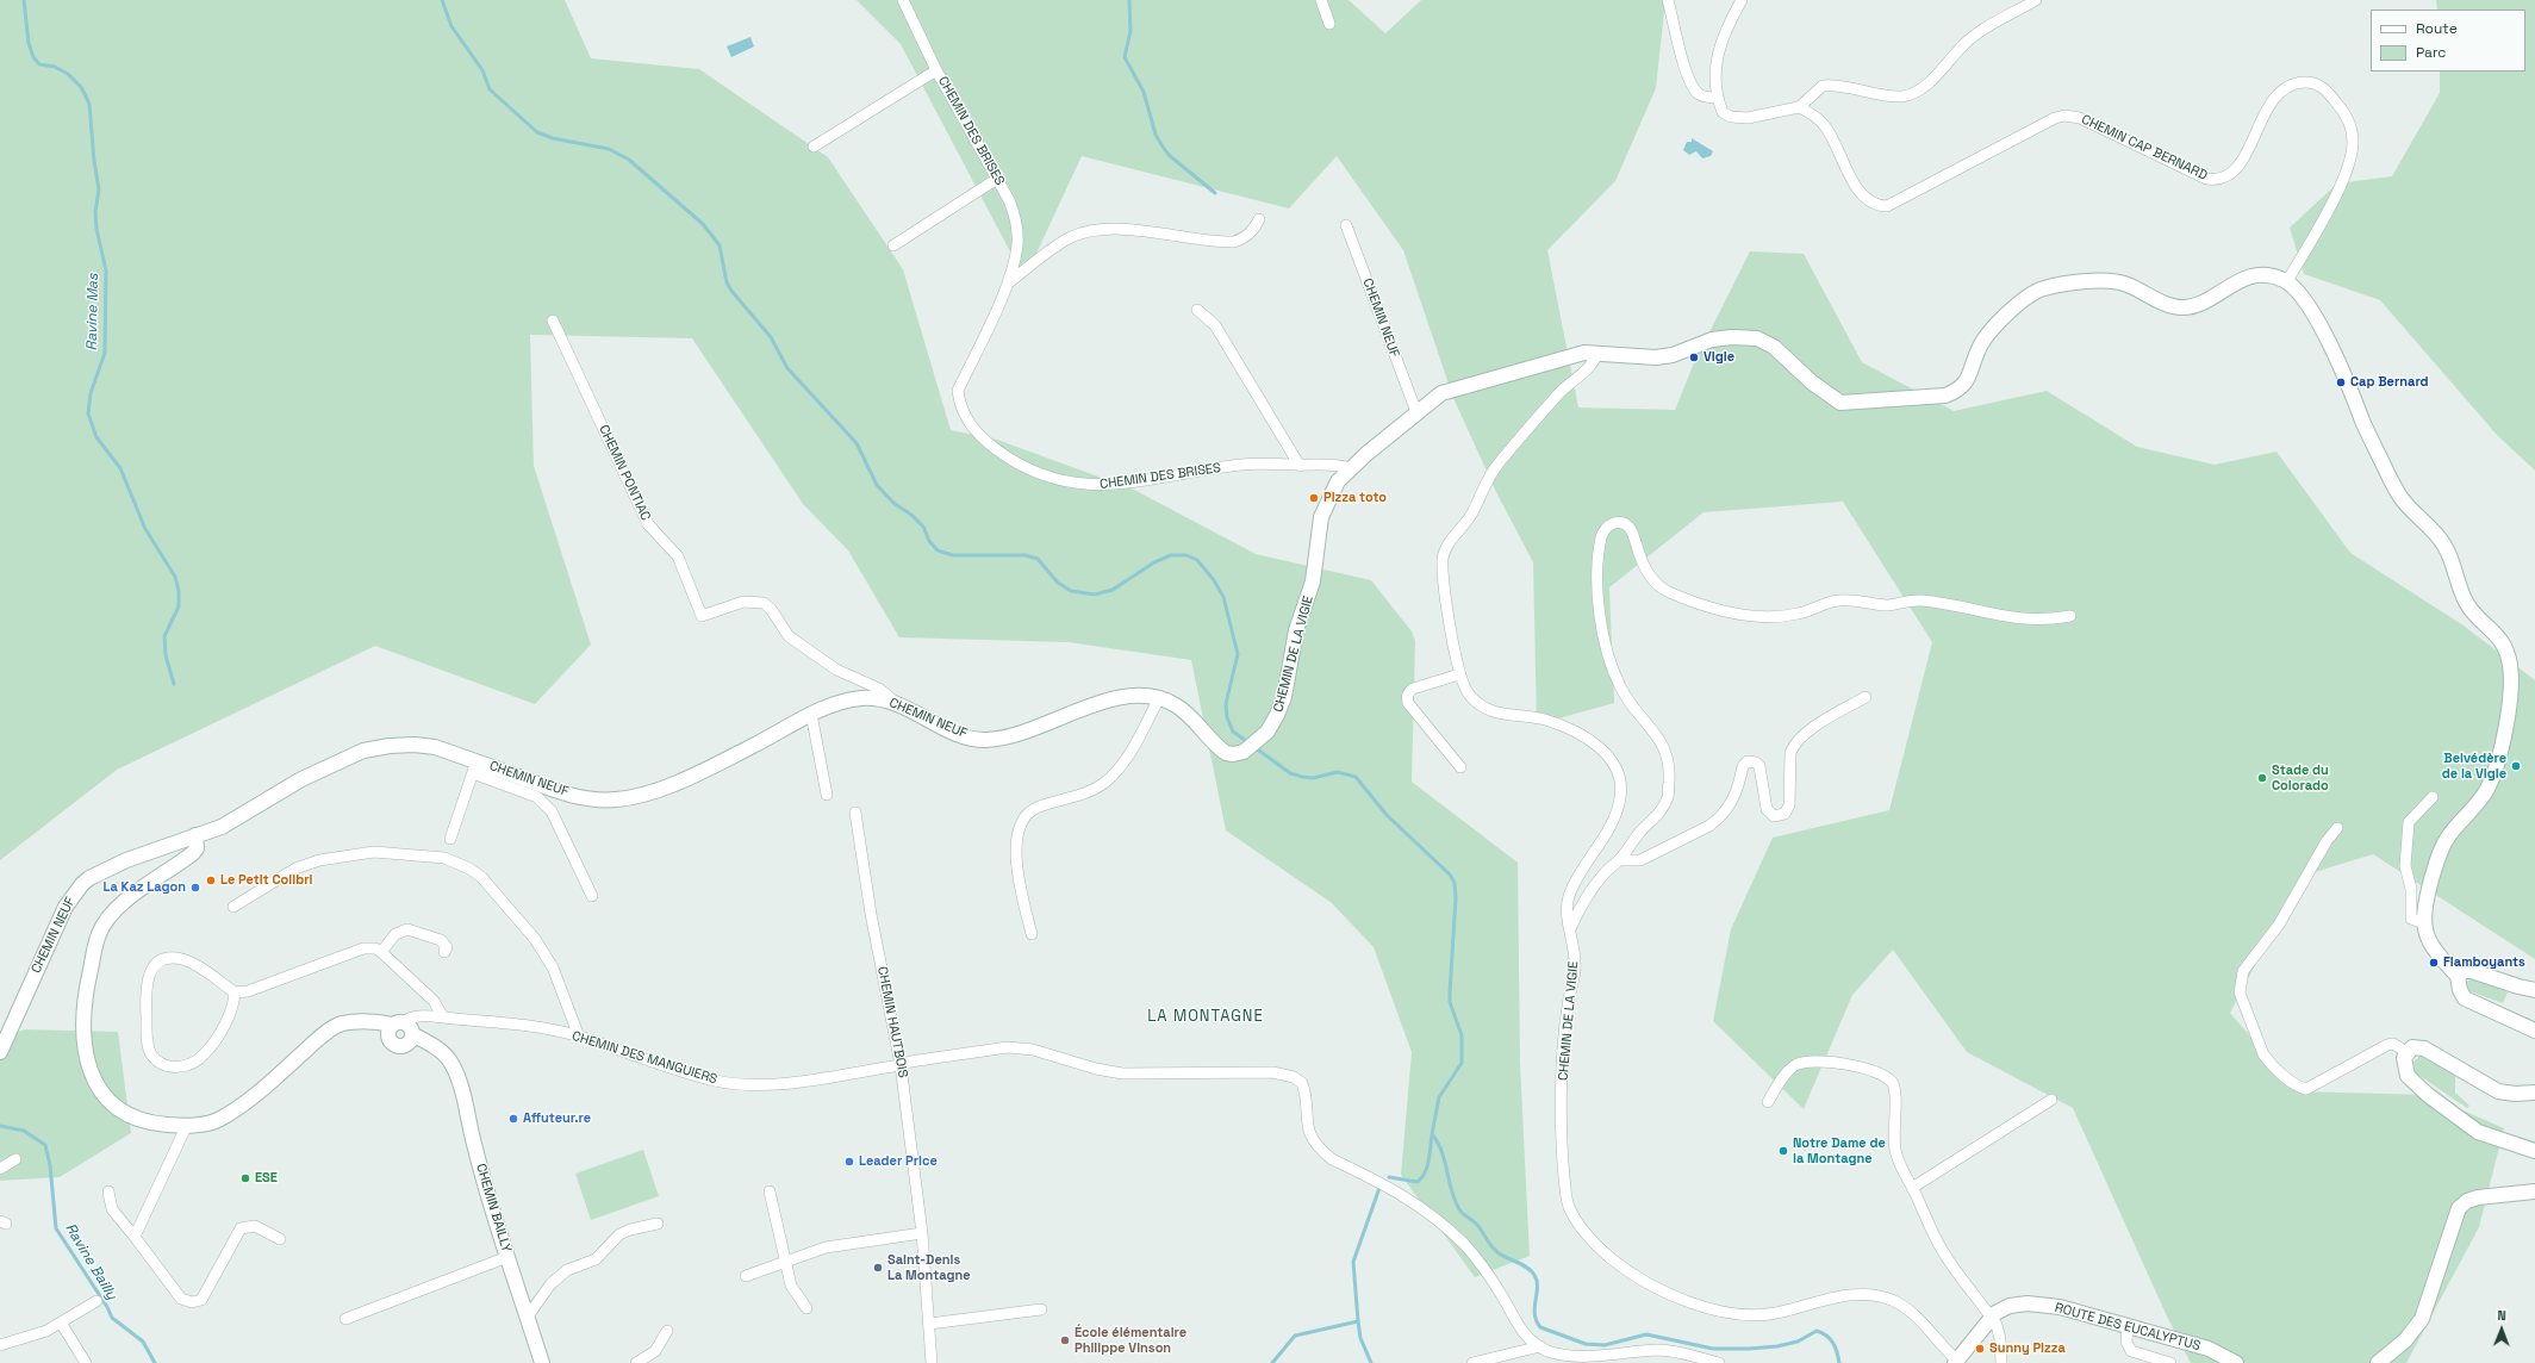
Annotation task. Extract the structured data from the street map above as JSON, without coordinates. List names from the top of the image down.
{
  "streets": {
    "street": [
      "CHEMIN DES BRISES",
      "CHEMIN CAP BERNARD",
      "CHEMIN NEUF",
      "CHEMIN PONTIAC",
      "CHEMIN DE LA VIGIE",
      "CHEMIN HAUTBOIS",
      "CHEMIN DES MANGUIERS",
      "CHEMIN BAILLY",
      "ROUTE DES EUCALYPTUS"
    ]
  },
  "crossings": [
    ["CHEMIN DES BRISES", "CHEMIN DE LA VIGIE"],
    ["CHEMIN CAP BERNARD", "CHEMIN DE LA VIGIE"],
    ["CHEMIN NEUF", "CHEMIN PONTIAC"],
    ["CHEMIN NEUF", "CHEMIN DE LA VIGIE"],
    ["CHEMIN NEUF", "CHEMIN DES MANGUIERS"],
    ["CHEMIN DE LA VIGIE", "ROUTE DES EUCALYPTUS"],
    ["CHEMIN HAUTBOIS", "CHEMIN DES MANGUIERS"],
    ["CHEMIN DES MANGUIERS", "CHEMIN BAILLY"]
  ],
  "districts": ["LA MONTAGNE"],
  "water": ["Ravine Mas", "Ravine Bailly"],
  "places": [
    "Vigie",
    "Cap Bernard",
    "Pizza toto",
    "Belvédère de la Vigie",
    "Stade du Colorado",
    "Le Petit Colibri",
    "La Kaz Lagon",
    "Flamboyants",
    "Affuteur.re",
    "Notre Dame de la Montagne",
    "Leader Price",
    "ESE",
    "Saint-Denis La Montagne",
    "École élémentaire Philippe Vinson",
    "Sunny Pizza"
  ],
  "legend": ["Route", "Parc"],
  "north": "top"
}
